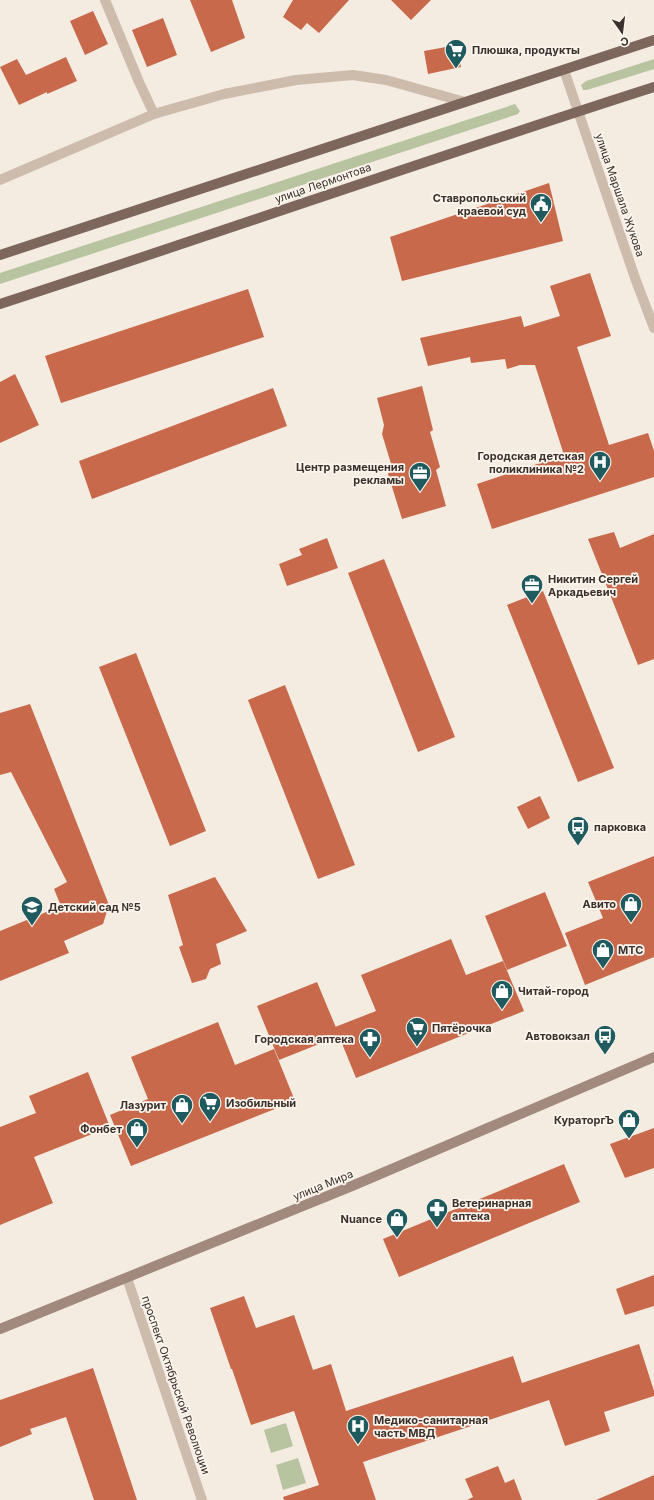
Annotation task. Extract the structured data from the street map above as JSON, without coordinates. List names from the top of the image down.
{
  "streets": {
    "main road": ["улица Лермонтова", "улица Мира"],
    "street": ["улица Маршала Жукова", "проспект Октябрьской Революции"]
  },
  "crossings": [
    ["улица Лермонтова", "улица Маршала Жукова"],
    ["улица Мира", "проспект Октябрьской Революции"]
  ],
  "places": {
    "supermarket": ["Плюшка, продукты", "Пятёрочка", "Изобильный"],
    "public building": ["Ставропольский краевой суд"],
    "hospital": ["Городская детская поликлиника №2", "Медико-санитарная часть МВД"],
    "office": ["Центр размещения рекламы", "Никитин Сергей Аркадьевич"],
    "bus stop": ["парковка", "Автовокзал"],
    "shop": [
      "Авито",
      "МТС",
      "Читай-город",
      "Лазурит",
      "КураторгЪ",
      "Фонбет",
      "Nuance"
    ],
    "school or university": ["Детский сад №5"],
    "pharmacy": ["Городская аптека", "Ветеринарная аптека"]
  },
  "north": "bottom"
}
